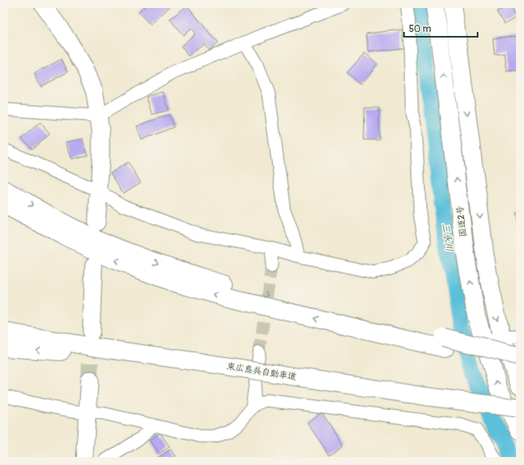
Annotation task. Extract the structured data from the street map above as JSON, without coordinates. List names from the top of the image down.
{
  "streets": {
    "highway": ["国道2号", "東広島呉自動車道"]
  },
  "water": ["三永川"],
  "scale_bar": "50 m"
}
